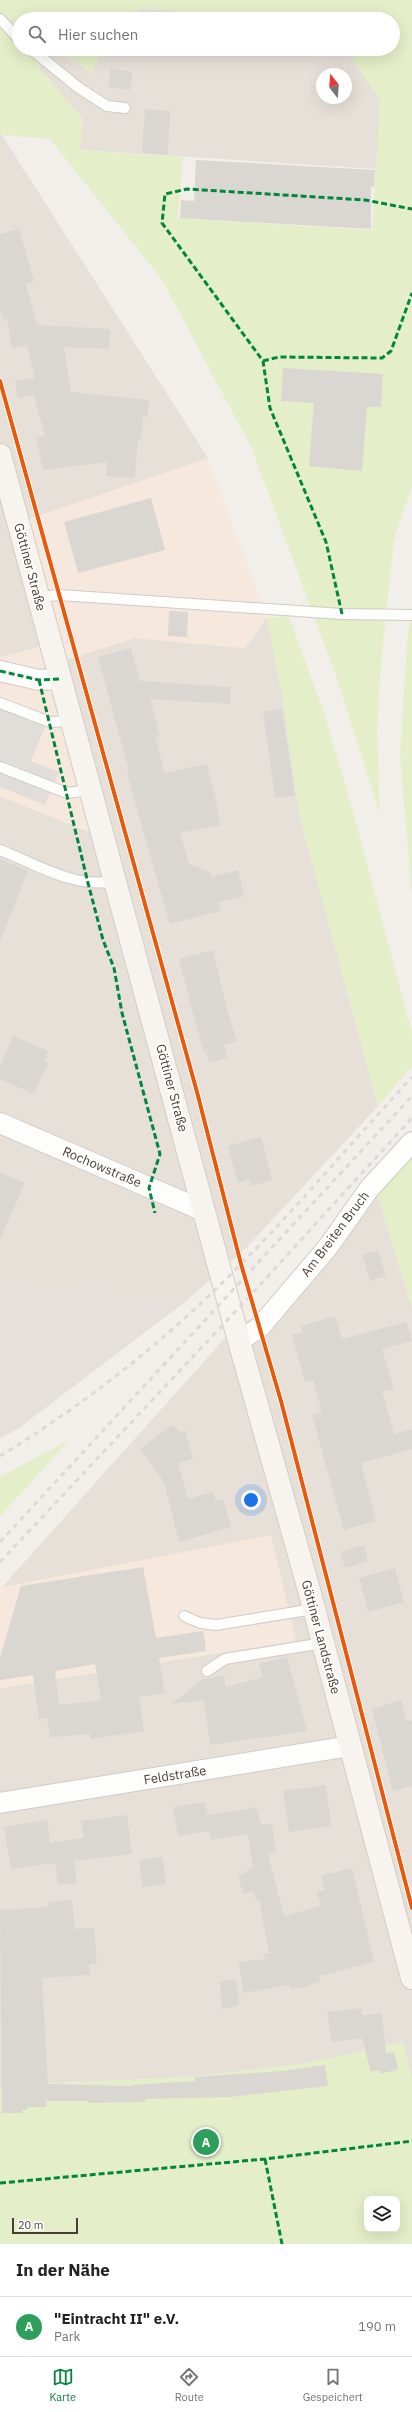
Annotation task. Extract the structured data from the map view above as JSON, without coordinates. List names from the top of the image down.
{
  "streets": {
    "street": [
      "Göttiner Straße",
      "Rochowstraße",
      "Am Breiten Bruch",
      "Göttiner Landstraße",
      "Feldstraße"
    ]
  },
  "crossings": [
    ["Göttiner Straße", "Rochowstraße"],
    ["Göttiner Straße", "Göttiner Landstraße"],
    ["Am Breiten Bruch", "Göttiner Landstraße"],
    ["Göttiner Landstraße", "Feldstraße"]
  ],
  "scale_bar": "20 m",
  "north": "top",
  "page": {
    "search": "Hier suchen",
    "pins": "A",
    "scale": "20 m",
    "heading": "In der Nähe",
    "list": [
      {
        "mark": "A",
        "name": "\"Eintracht II\" e.V.",
        "note": "Park",
        "value": "190 m"
      }
    ],
    "nav": ["Karte", "Route", "Gespeichert"]
  }
}
